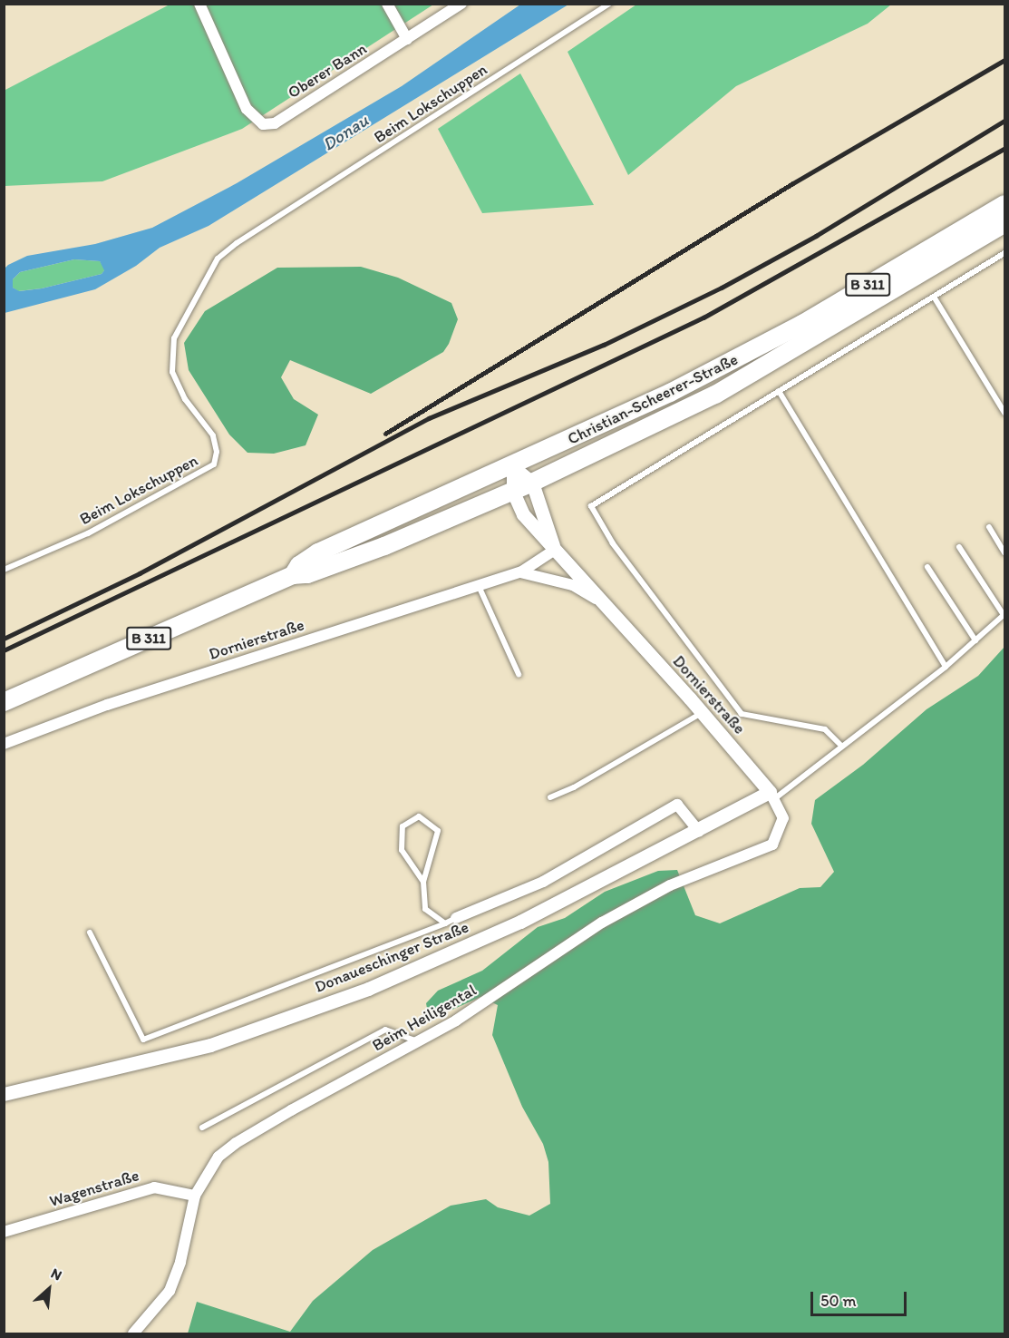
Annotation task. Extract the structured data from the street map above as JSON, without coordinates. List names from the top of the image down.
{
  "streets": {
    "main road": ["B 311", "Christian-Scheerer-Straße"],
    "street": [
      "Oberer Bann",
      "Dornierstraße",
      "Donaueschinger Straße",
      "Beim Heiligental",
      "Wagenstraße"
    ],
    "lane": ["Beim Lokschuppen"]
  },
  "crossings": [
    ["Christian-Scheerer-Straße", "Dornierstraße"],
    ["Dornierstraße", "Donaueschinger Straße"],
    ["Dornierstraße", "Beim Heiligental"],
    ["Donaueschinger Straße", "Beim Heiligental"],
    ["Beim Heiligental", "Wagenstraße"]
  ],
  "water": ["Donau"],
  "scale_bar": "50 m",
  "north": "top right"
}
